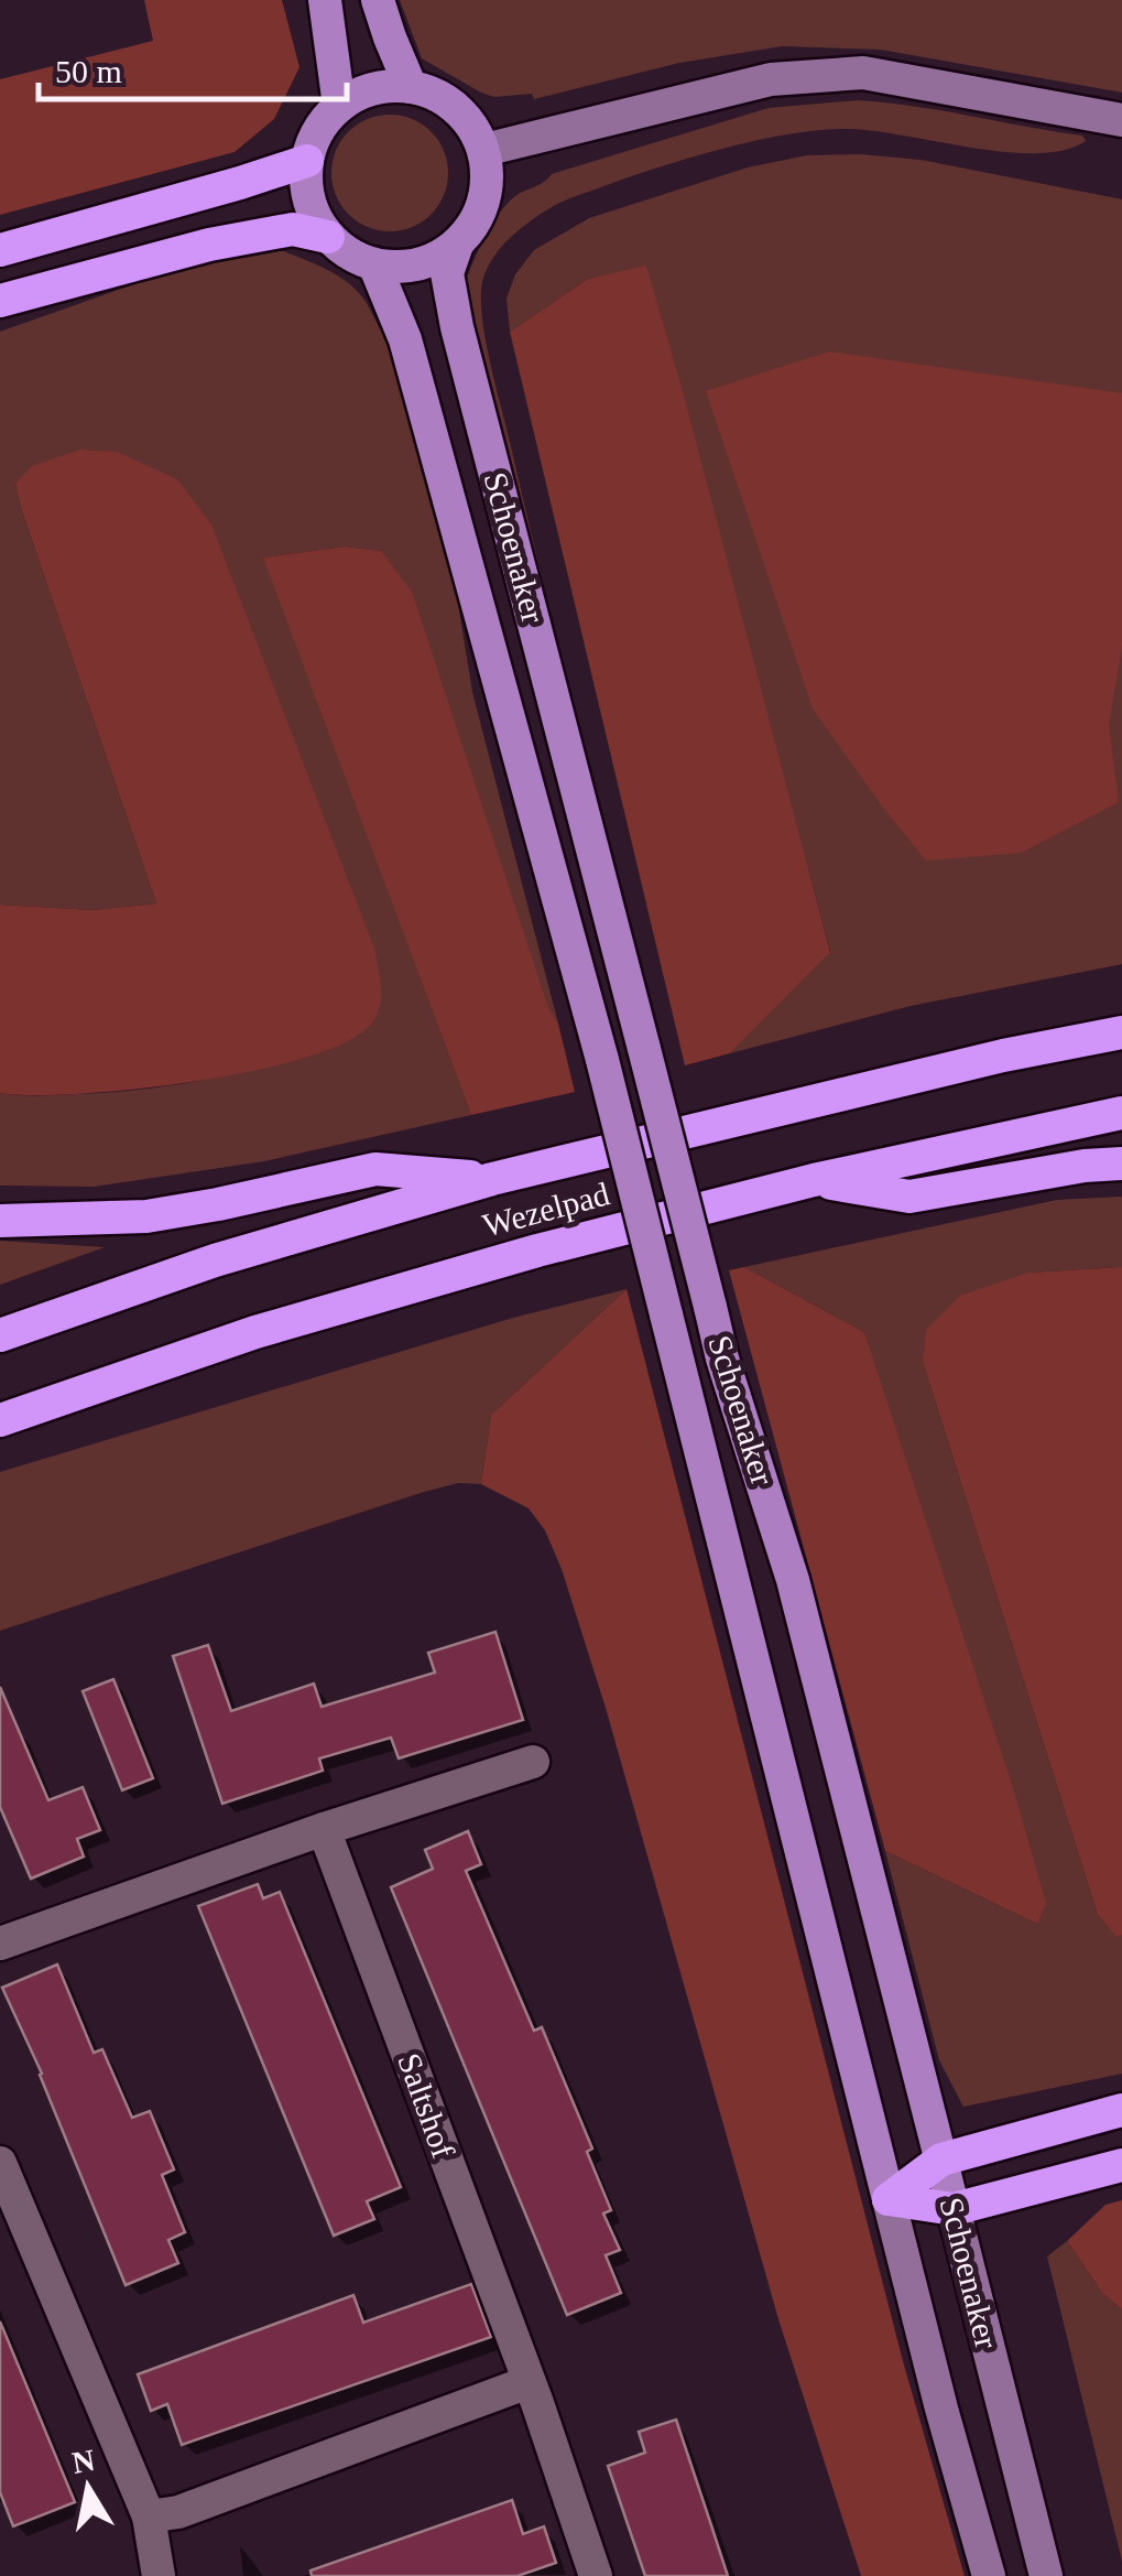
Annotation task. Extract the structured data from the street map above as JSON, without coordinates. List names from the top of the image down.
{
  "streets": {
    "highway": ["Wezelpad"],
    "main road": ["Schoenaker"],
    "street": ["Saltshof"]
  },
  "scale_bar": "50 m",
  "north": "top"
}
